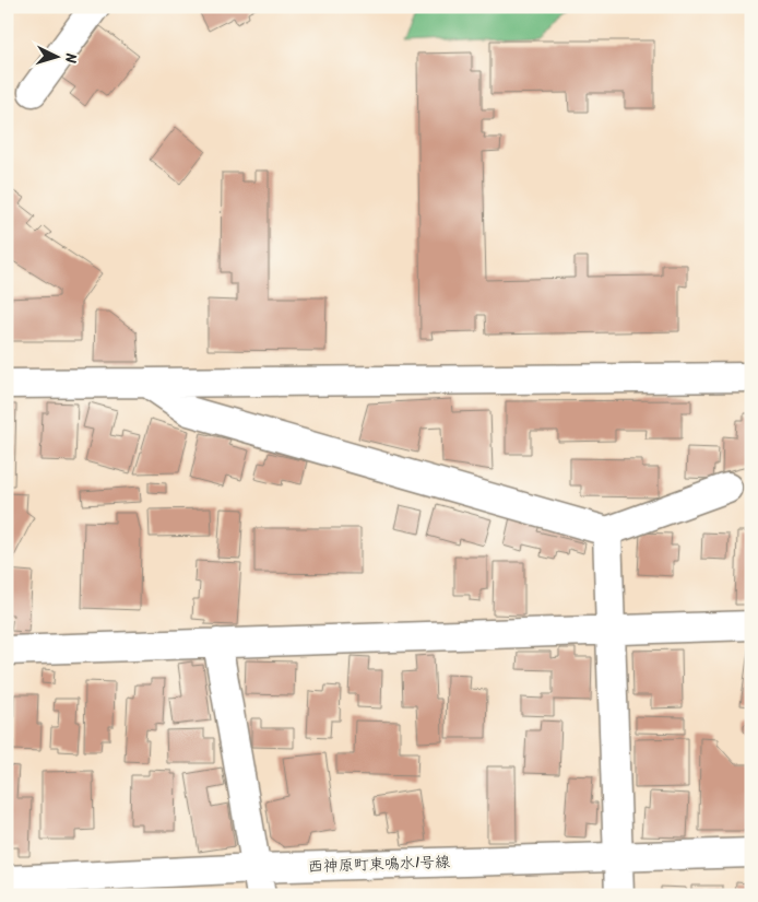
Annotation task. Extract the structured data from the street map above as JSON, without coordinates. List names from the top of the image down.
{
  "streets": {
    "street": ["西神原町東鳴水1号線"]
  },
  "north": "right"
}
